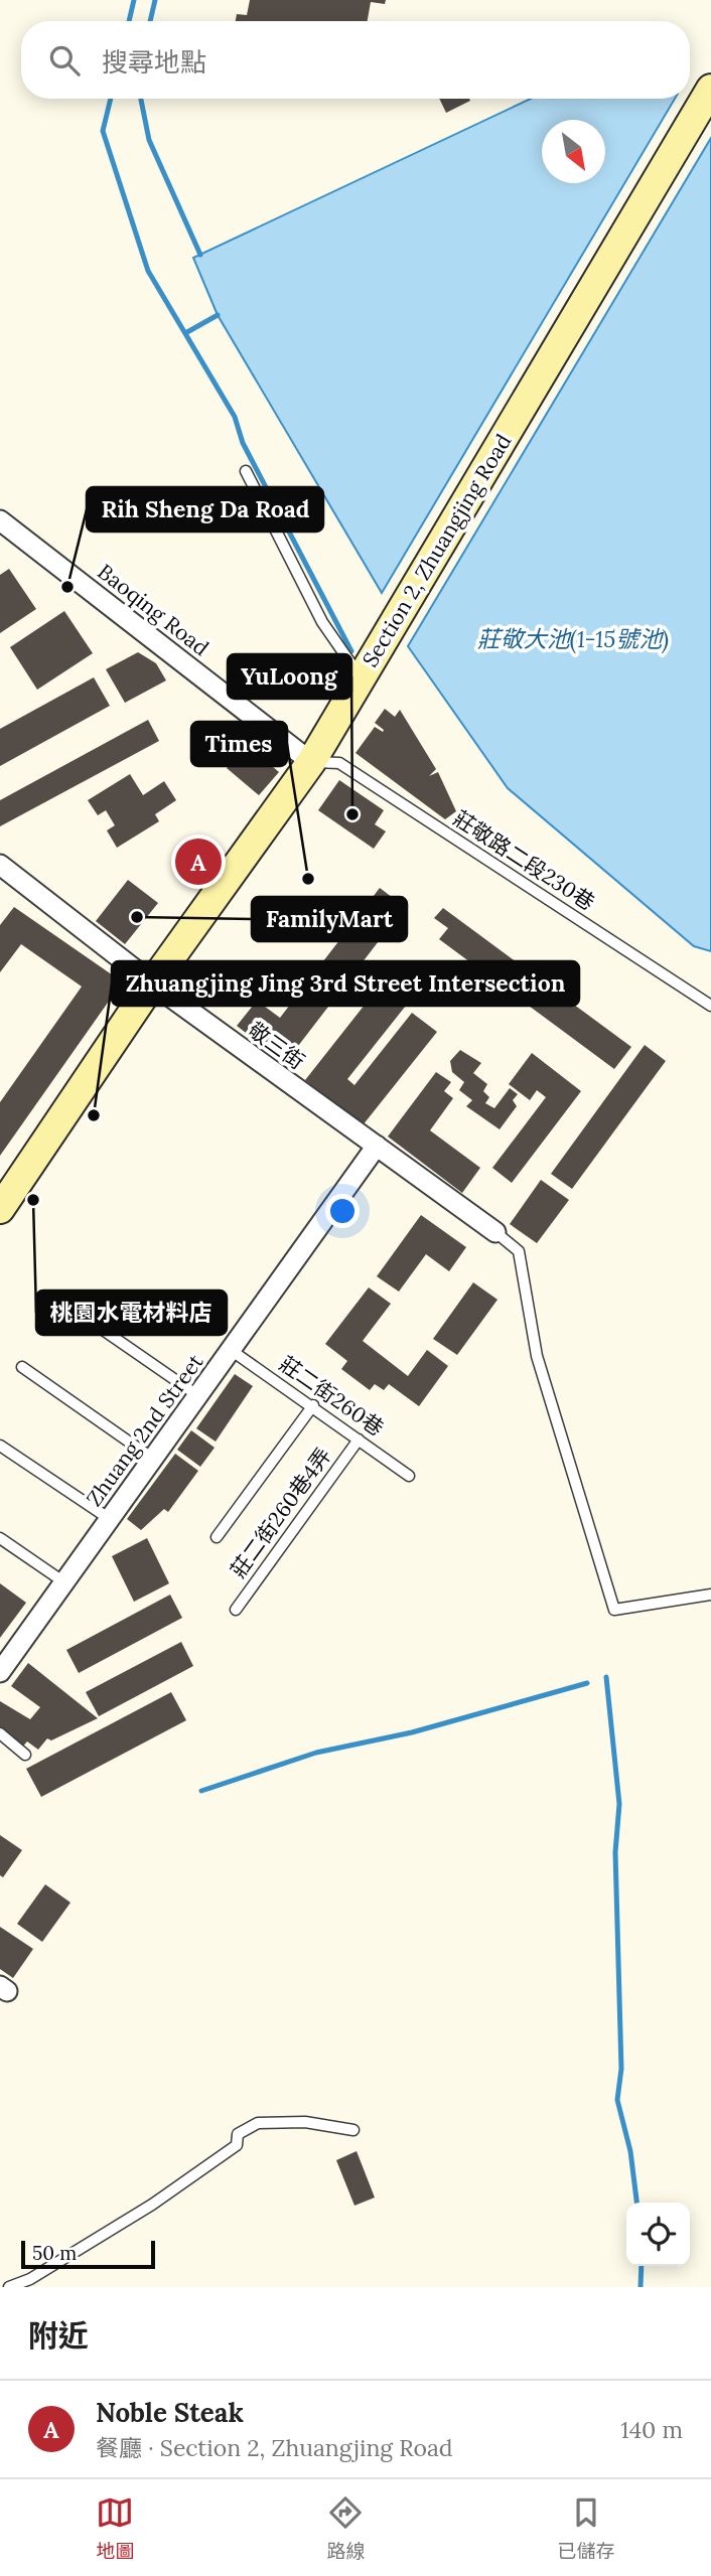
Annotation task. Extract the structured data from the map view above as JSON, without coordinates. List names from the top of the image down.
{
  "streets": {
    "street": [
      "Section 2, Zhuangjing Road",
      "Baoqing Road",
      "敬三街",
      "Zhuang 2nd Street"
    ],
    "lane": ["莊敬路二段230巷", "莊二街260巷", "莊二街260巷4弄"]
  },
  "crossings": [
    ["Section 2, Zhuangjing Road", "Baoqing Road"],
    ["Section 2, Zhuangjing Road", "莊敬路二段230巷"],
    ["Section 2, Zhuangjing Road", "敬三街"],
    ["Baoqing Road", "莊敬路二段230巷"],
    ["敬三街", "Zhuang 2nd Street"],
    ["莊二街260巷", "Zhuang 2nd Street"],
    ["莊二街260巷", "莊二街260巷4弄"]
  ],
  "water": ["莊敬大池(1-15號池)"],
  "places": [
    "Rih Sheng Da Road",
    "YuLoong",
    "Times",
    "FamilyMart",
    "Zhuangjing Jing 3rd Street Intersection",
    "桃園水電材料店"
  ],
  "scale_bar": "50 m",
  "north": "bottom right",
  "page": {
    "search": "搜尋地點",
    "pins": "A",
    "scale": "50 m",
    "heading": "附近",
    "list": [
      {
        "mark": "A",
        "name": "Noble Steak",
        "note": "餐廳 · Section 2, Zhuangjing Road",
        "value": "140 m"
      }
    ],
    "nav": ["地圖", "路線", "已儲存"]
  }
}
